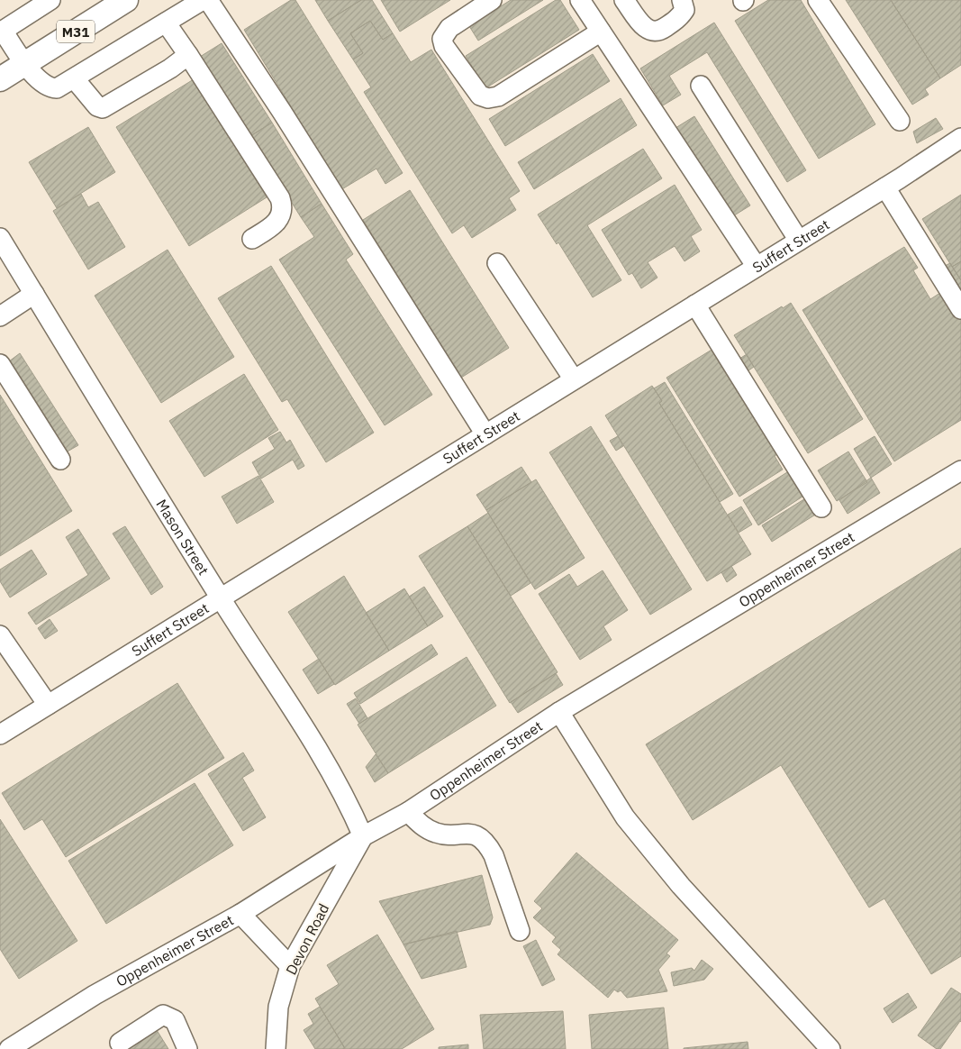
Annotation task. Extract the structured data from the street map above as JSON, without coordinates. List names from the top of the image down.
{
  "streets": {
    "main road": ["M31"],
    "street": [
      "Suffert Street",
      "Mason Street",
      "Oppenheimer Street",
      "Devon Road"
    ]
  },
  "crossings": [
    ["Suffert Street", "Mason Street"],
    ["Mason Street", "Oppenheimer Street"],
    ["Mason Street", "Devon Road"],
    ["Oppenheimer Street", "Devon Road"]
  ]
}
